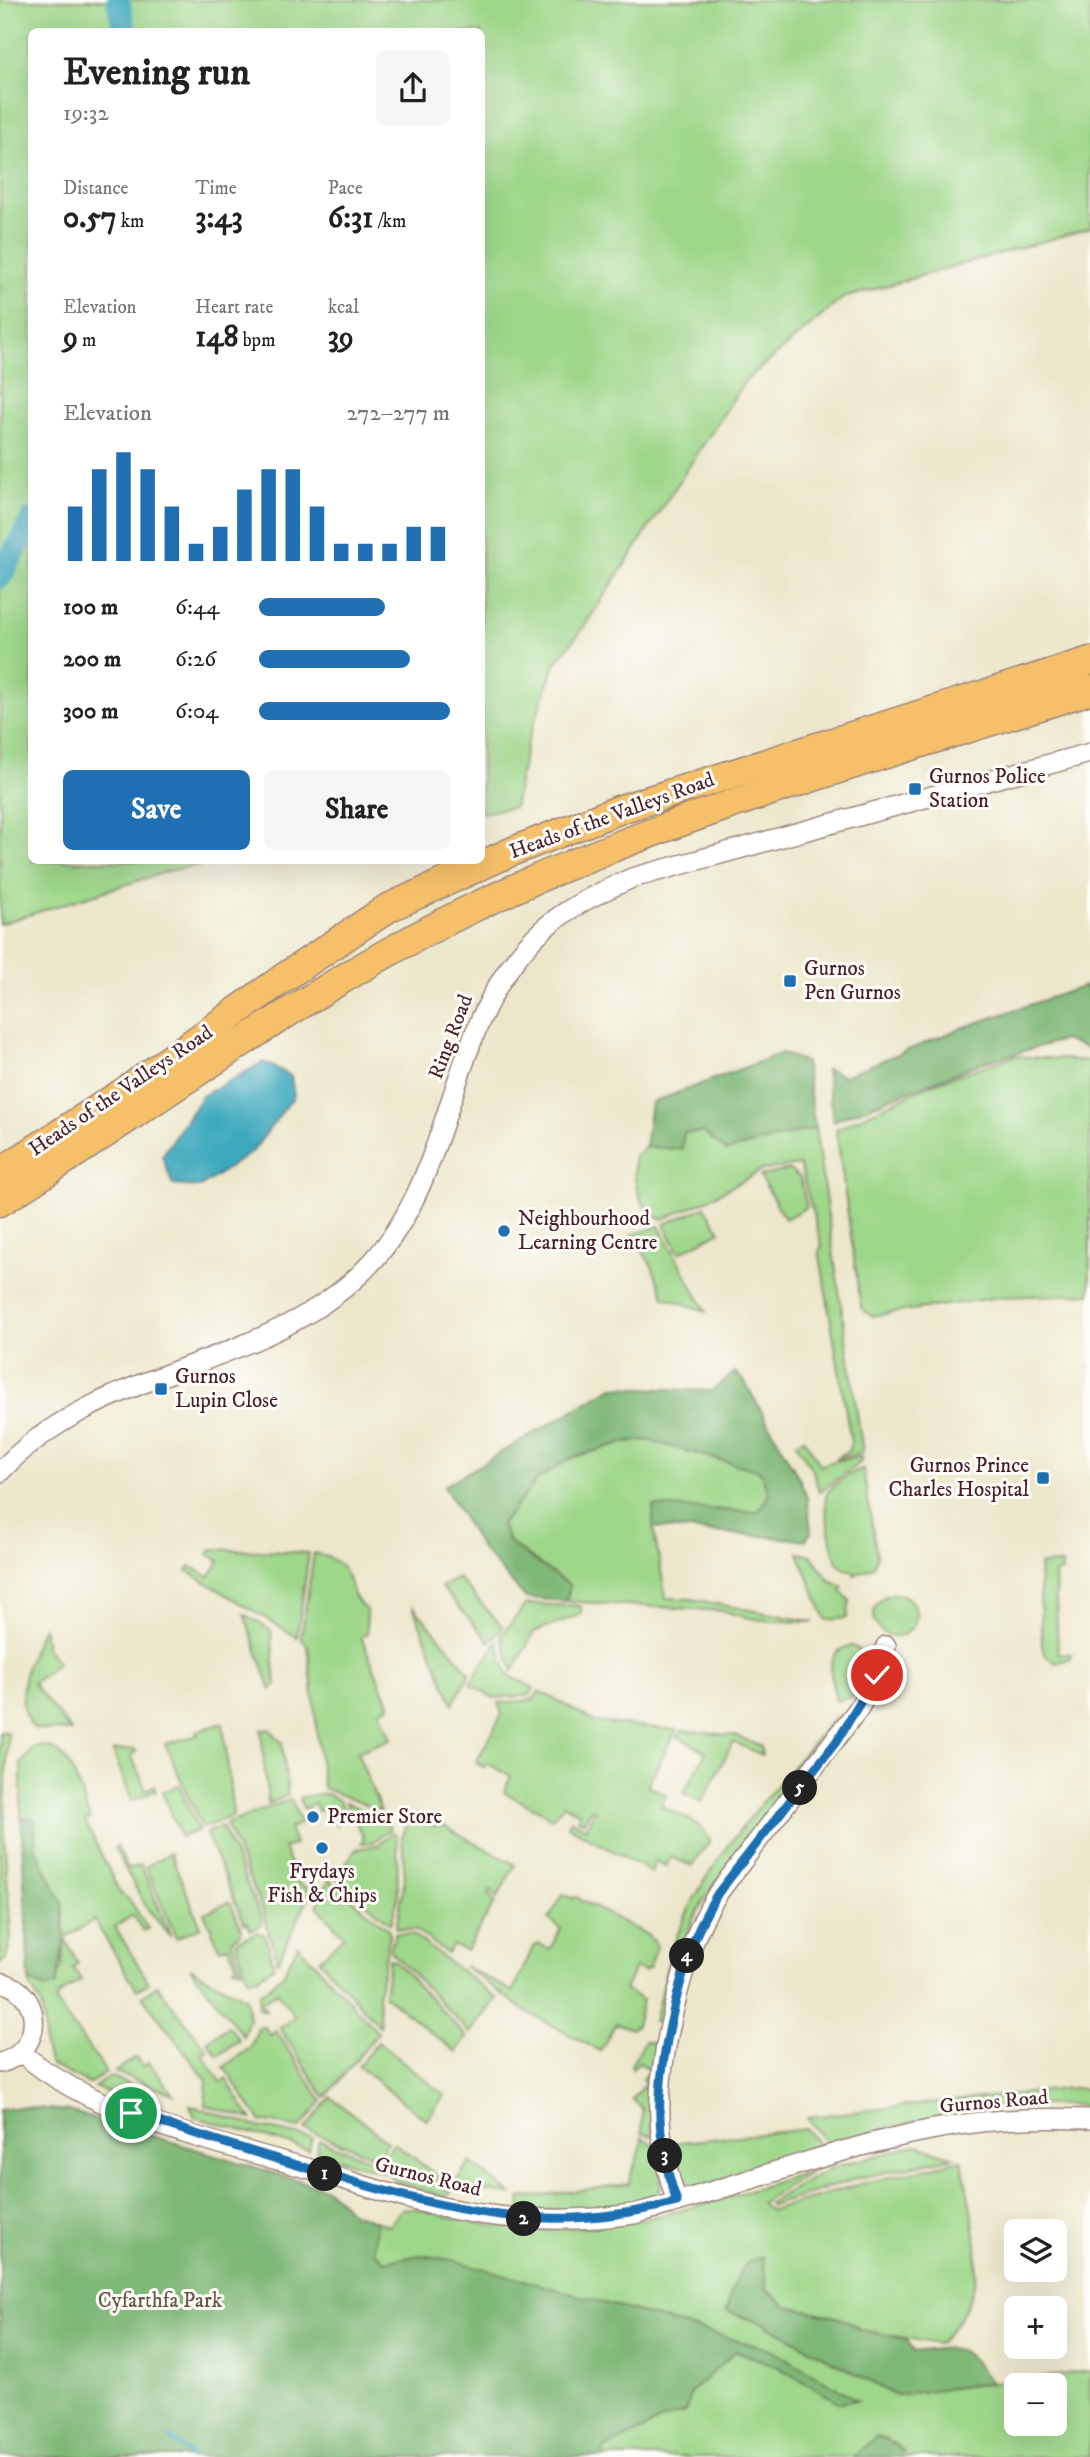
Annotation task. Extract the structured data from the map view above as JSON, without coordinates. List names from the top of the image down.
{
  "streets": {
    "highway": ["Heads of the Valleys Road"],
    "street": ["Ring Road", "Gurnos Road"]
  },
  "parks": ["Cyfarthfa Park"],
  "places": {
    "transit": [
      "Gurnos Police Station",
      "Gurnos Pen Gurnos",
      "Gurnos Lupin Close",
      "Gurnos Prince Charles Hospital"
    ],
    "other": ["Neighbourhood Learning Centre", "Premier Store", "Frydays Fish & Chips"]
  },
  "page": {
    "heading": ["Evening run", "19:32"],
    "stats": [
      ["Distance", "0.57 km"],
      ["Time", "3:43"],
      ["Pace", "6:31 /km"],
      ["Elevation", "9 m"],
      ["Heart rate", "148 bpm"],
      ["kcal", "39"]
    ],
    "chart": ["Elevation", "272–277 m"],
    "list": [
      {
        "name": "100 m",
        "note": "6:44"
      },
      {
        "name": "200 m",
        "note": "6:26"
      },
      {
        "name": "300 m",
        "note": "6:04"
      }
    ],
    "buttons": ["Save", "Share"],
    "pins": [
      "5",
      "4",
      "3",
      "1",
      "2"
    ],
    "map_buttons": ["+", "−"]
  }
}
